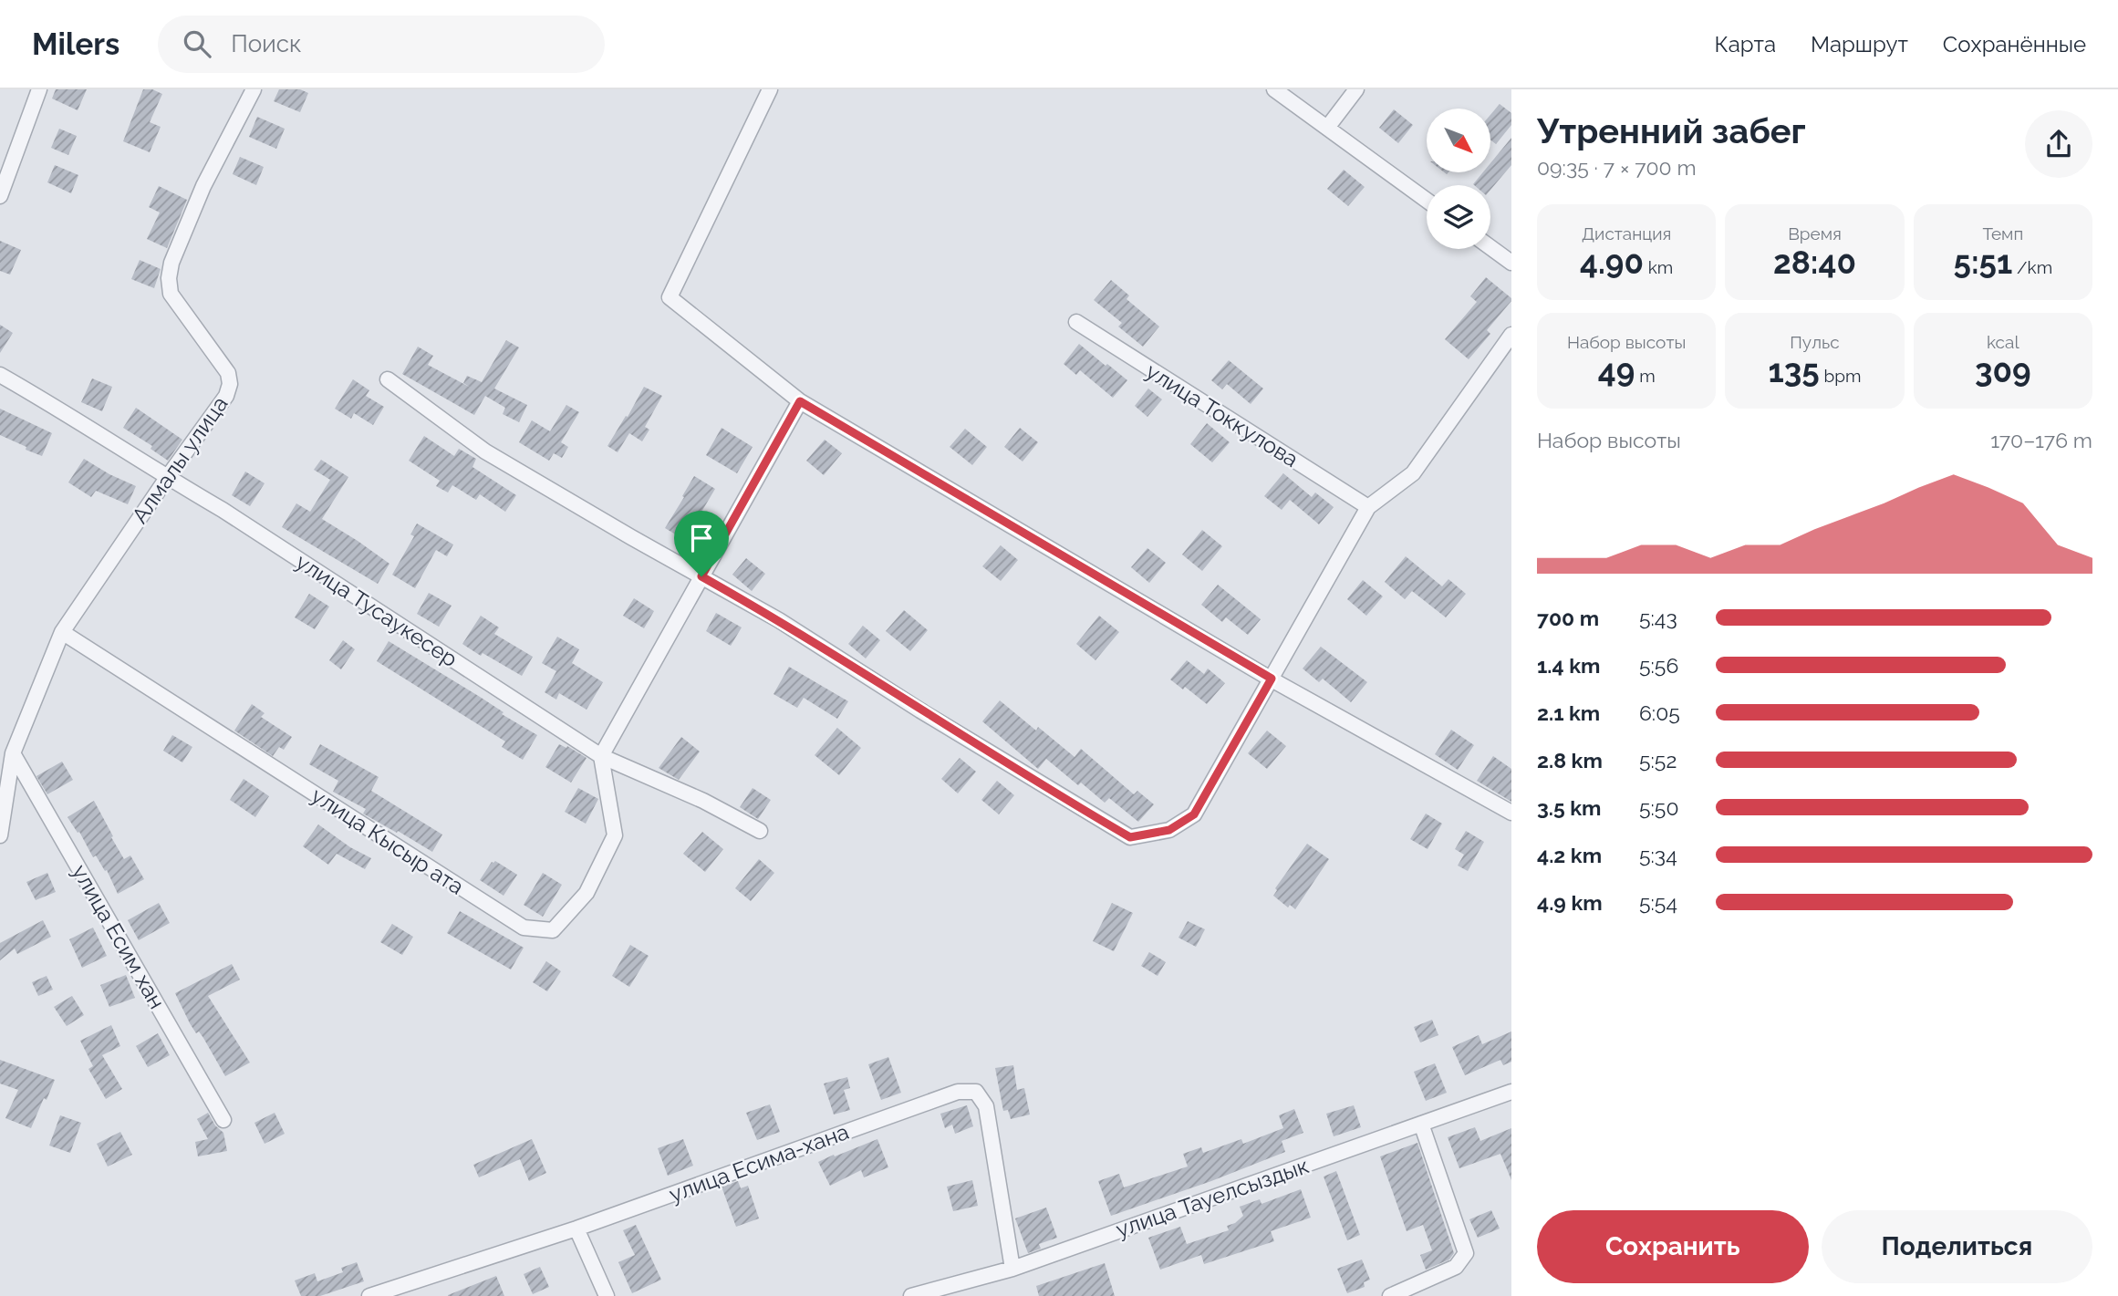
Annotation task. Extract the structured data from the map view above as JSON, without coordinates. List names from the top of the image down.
{
  "streets": {
    "street": [
      "улица Токкулова",
      "Алмалы улица",
      "улица Тусаукесер",
      "улица Кысыр ата",
      "улица Есим хан",
      "улица Есима-хана",
      "улица Тауелсыздык"
    ]
  },
  "crossings": [
    ["Алмалы улица", "улица Тусаукесер"],
    ["Алмалы улица", "улица Кысыр ата"],
    ["Алмалы улица", "улица Есим хан"],
    ["улица Тусаукесер", "улица Кысыр ата"],
    ["улица Есима-хана", "улица Тауелсыздык"]
  ],
  "north": "bottom right",
  "page": {
    "header": "Milers",
    "search": "Поиск",
    "nav": ["Карта", "Маршрут", "Сохранённые"],
    "heading": ["Утренний забег", "09:35 · 7 × 700 m"],
    "stats": [
      ["Дистанция", "4.90 km"],
      ["Время", "28:40"],
      ["Темп", "5:51 /km"],
      ["Набор высоты", "49 m"],
      ["Пульс", "135 bpm"],
      ["kcal", "309"]
    ],
    "chart": ["Набор высоты", "170–176 m"],
    "list": [
      {
        "name": "700 m",
        "note": "5:43"
      },
      {
        "name": "1.4 km",
        "note": "5:56"
      },
      {
        "name": "2.1 km",
        "note": "6:05"
      },
      {
        "name": "2.8 km",
        "note": "5:52"
      },
      {
        "name": "3.5 km",
        "note": "5:50"
      },
      {
        "name": "4.2 km",
        "note": "5:34"
      },
      {
        "name": "4.9 km",
        "note": "5:54"
      }
    ],
    "buttons": ["Сохранить", "Поделиться"]
  }
}
